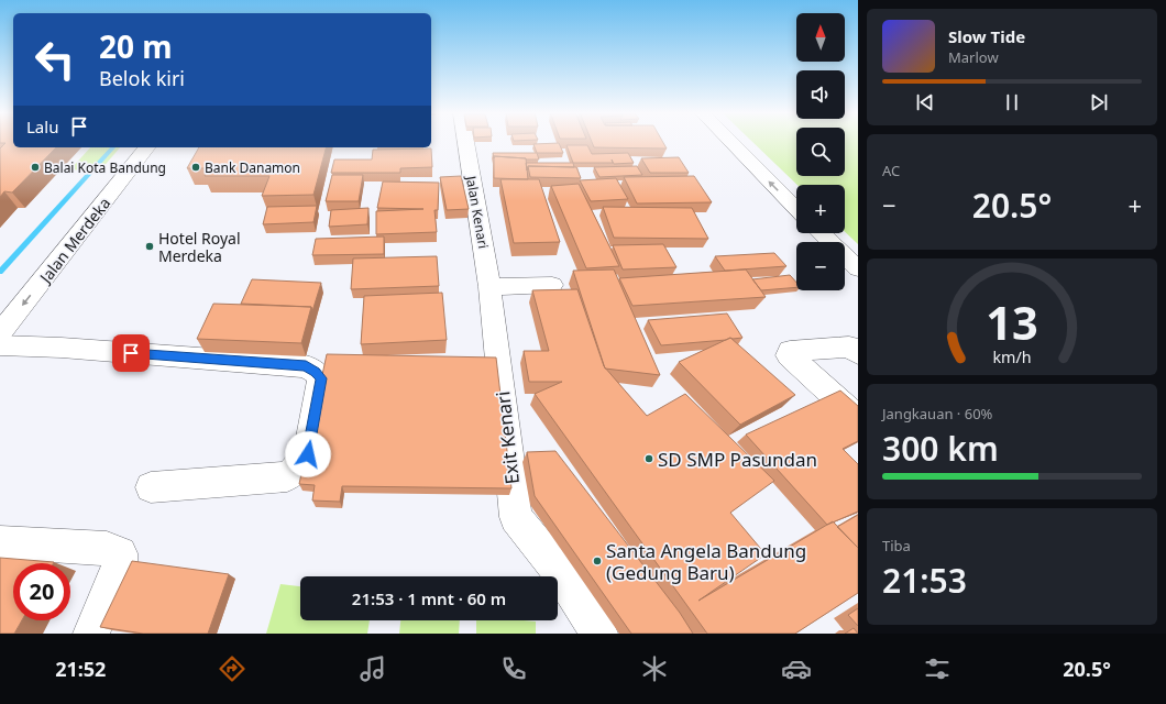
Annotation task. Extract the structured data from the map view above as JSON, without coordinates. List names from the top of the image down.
{
  "streets": {
    "street": ["Jalan Kenari", "Jalan Merdeka", "Exit Kenari"]
  },
  "crossings": [
    ["Jalan Kenari", "Exit Kenari"]
  ],
  "one_way": ["Jalan Merdeka"],
  "places": [
    "Balai Kota Bandung",
    "Bank Danamon",
    "Hotel Royal Merdeka",
    "SD SMP Pasundan",
    "Santa Angela Bandung (Gedung Baru)"
  ],
  "north": "top",
  "page": {
    "map_buttons": ["+", "−"],
    "turn": ["20 m", "Belok kiri"],
    "song": ["Slow Tide", "Marlow"],
    "then": "Lalu",
    "tile": [
      "AC",
      ["Jangkauan · 60%", "300 km"],
      ["Tiba", "21:53"]
    ],
    "heat": ["−", "20.5°", "+"],
    "limit": "20",
    "trip": "21:53 · 1 mnt · 60 m",
    "tabs": ["21:52", "20.5°"],
    "gauge": ["13", "km/h"]
  }
}
